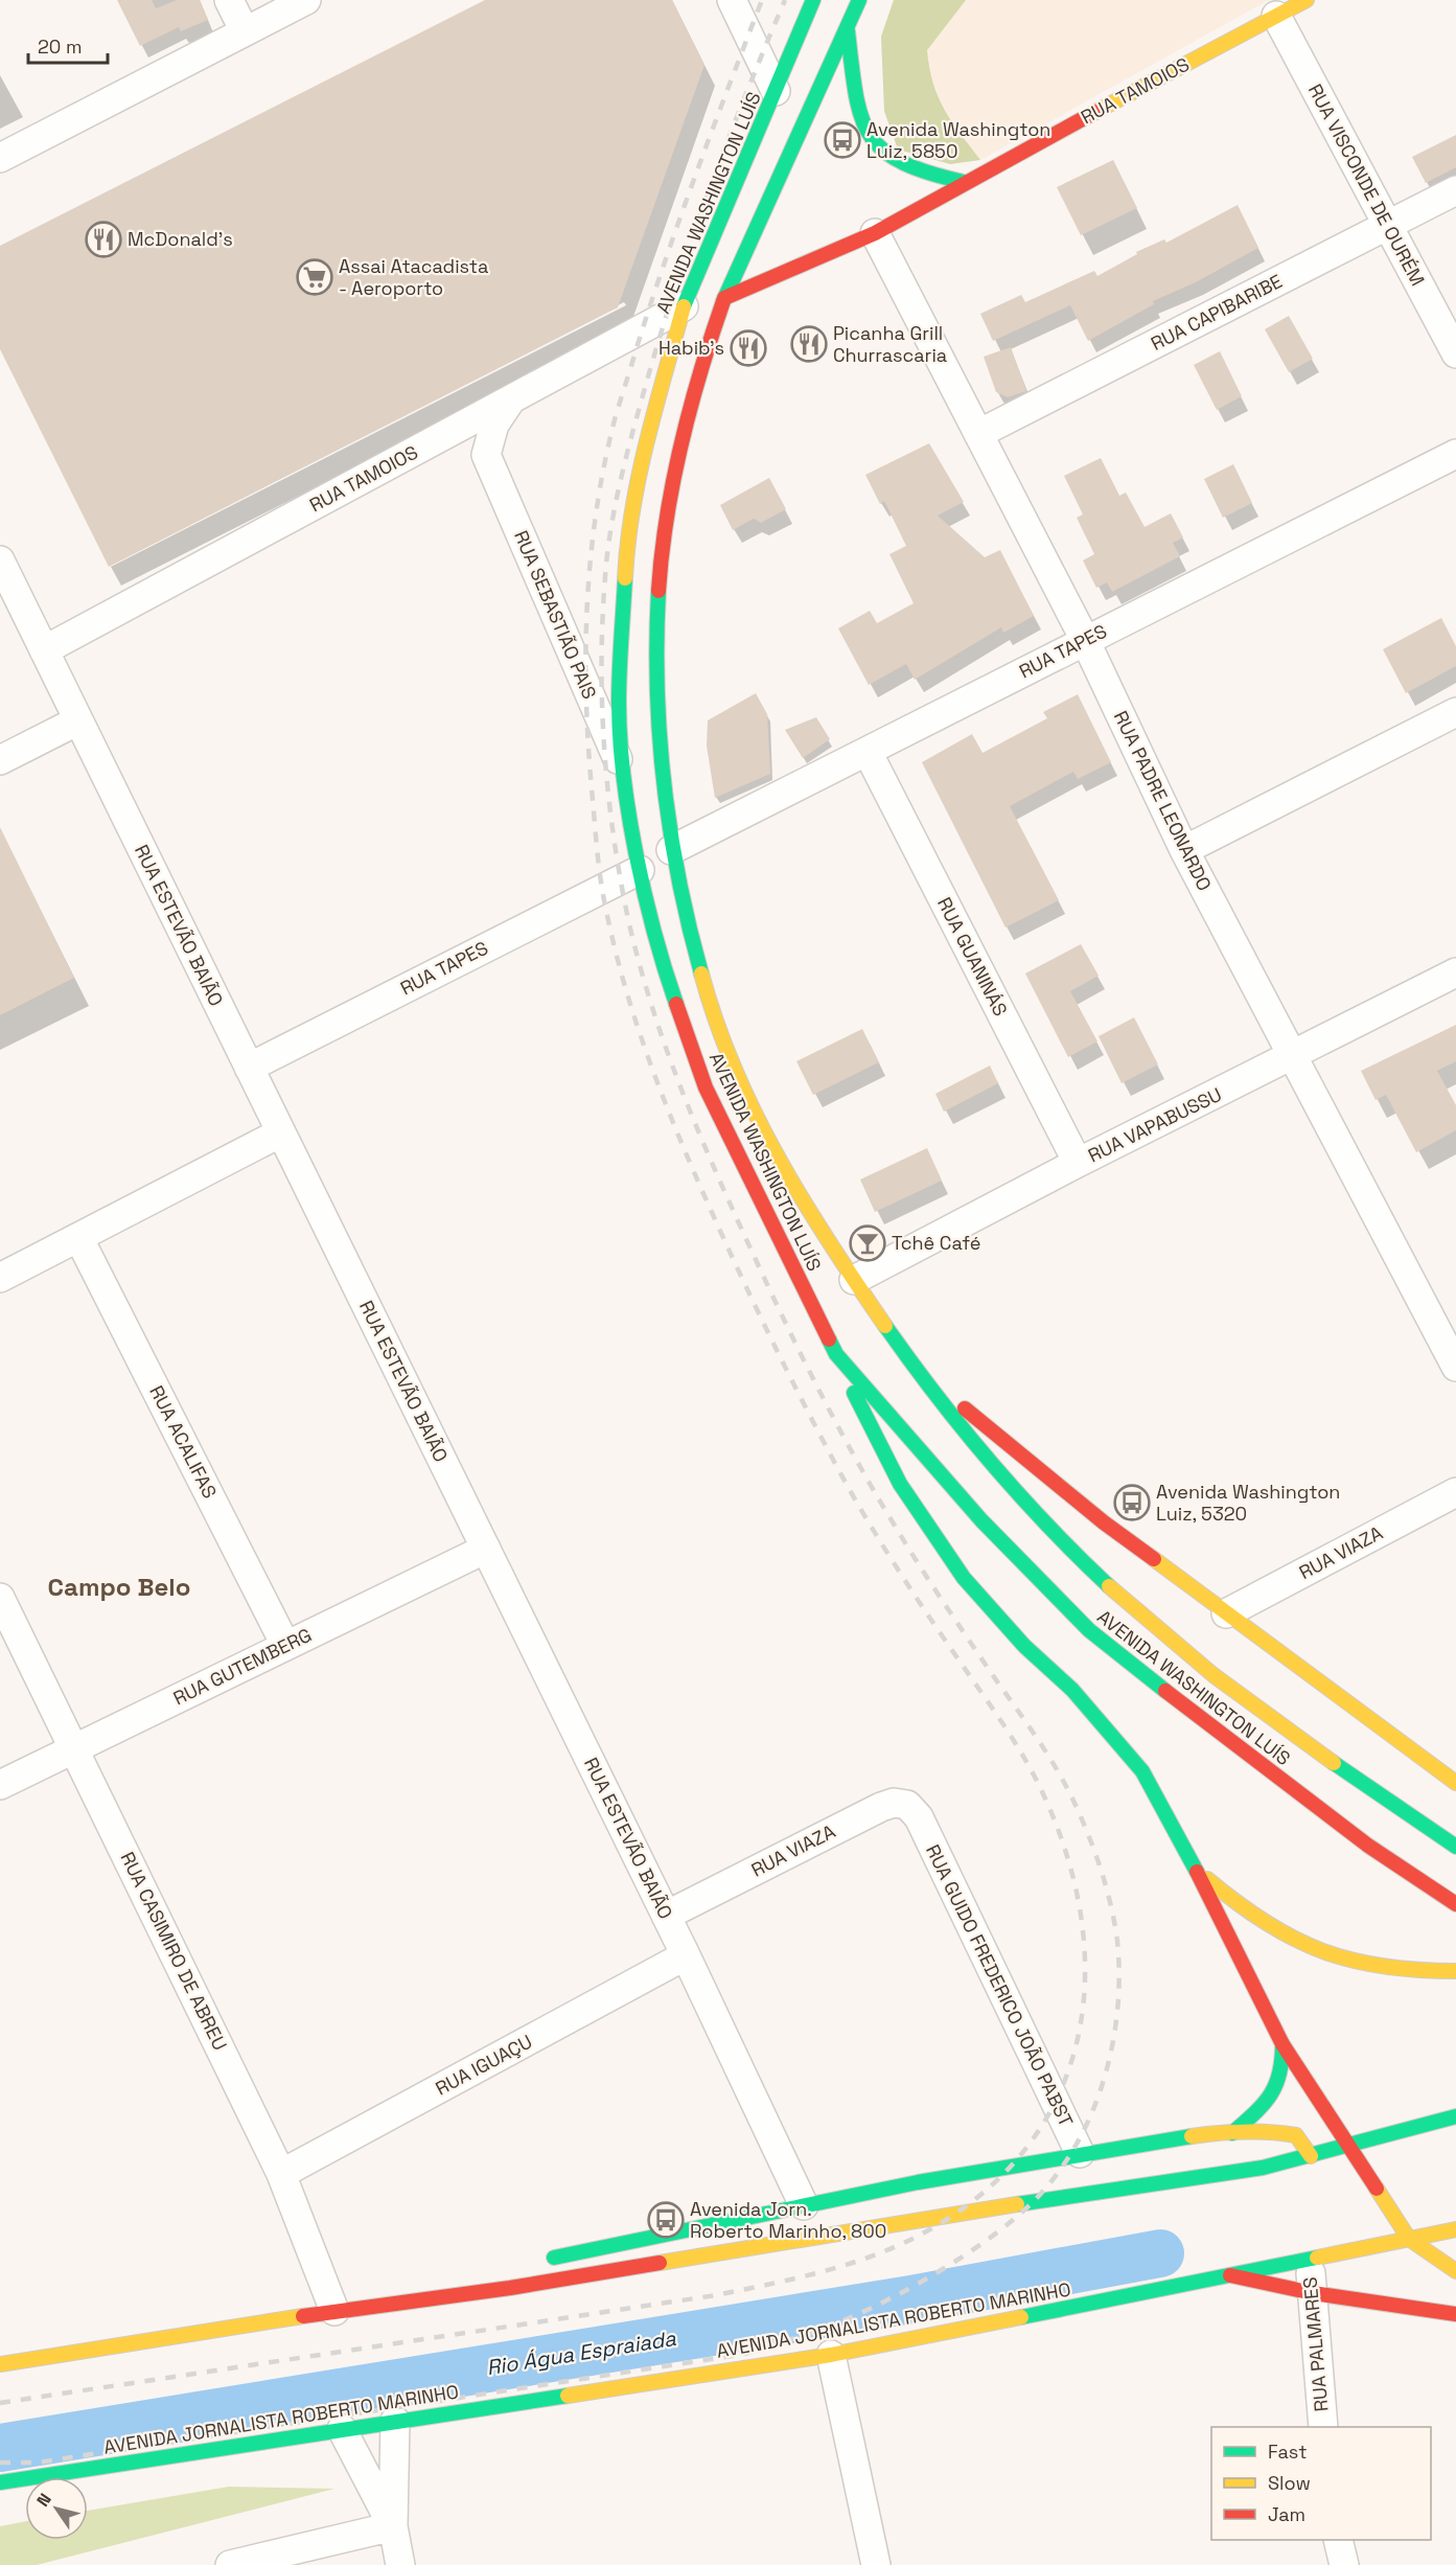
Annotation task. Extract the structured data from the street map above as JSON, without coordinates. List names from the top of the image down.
{
  "streets": {
    "main road": ["RUA TAMOIOS", "AVENIDA WASHINGTON LUÍS", "AVENIDA JORNALISTA ROBERTO MARINHO"],
    "street": [
      "RUA VISCONDE DE OURÉM",
      "RUA CAPIBARIBE",
      "RUA SEBASTIÃO PAIS",
      "RUA TAPES",
      "RUA PADRE LEONARDO",
      "RUA ESTEVÃO BAIÃO",
      "RUA GUANINÁS",
      "RUA VAPABUSSU",
      "RUA ACALIFAS",
      "RUA VIAZA",
      "RUA GUTEMBERG",
      "RUA CASIMIRO DE ABREU",
      "RUA GUIDO FREDERICO JOÃO PABST",
      "RUA IGUAÇU",
      "RUA PALMARES"
    ]
  },
  "crossings": [
    ["RUA TAMOIOS", "RUA VISCONDE DE OURÉM"],
    ["RUA TAMOIOS", "AVENIDA WASHINGTON LUÍS"],
    ["RUA TAMOIOS", "RUA PADRE LEONARDO"],
    ["RUA TAMOIOS", "RUA ESTEVÃO BAIÃO"],
    ["RUA VISCONDE DE OURÉM", "RUA CAPIBARIBE"],
    ["AVENIDA WASHINGTON LUÍS", "RUA SEBASTIÃO PAIS"],
    ["AVENIDA WASHINGTON LUÍS", "RUA TAPES"],
    ["AVENIDA WASHINGTON LUÍS", "RUA VAPABUSSU"],
    ["RUA CAPIBARIBE", "RUA PADRE LEONARDO"],
    ["RUA TAPES", "RUA PADRE LEONARDO"],
    ["RUA TAPES", "RUA ESTEVÃO BAIÃO"],
    ["RUA TAPES", "RUA GUANINÁS"],
    ["RUA PADRE LEONARDO", "RUA VAPABUSSU"],
    ["RUA ESTEVÃO BAIÃO", "RUA VIAZA"],
    ["RUA ESTEVÃO BAIÃO", "RUA GUTEMBERG"],
    ["RUA ESTEVÃO BAIÃO", "RUA IGUAÇU"],
    ["RUA GUANINÁS", "RUA VAPABUSSU"],
    ["RUA ACALIFAS", "RUA GUTEMBERG"],
    ["RUA VIAZA", "RUA GUIDO FREDERICO JOÃO PABST"],
    ["RUA GUTEMBERG", "RUA CASIMIRO DE ABREU"],
    ["RUA CASIMIRO DE ABREU", "RUA IGUAÇU"],
    ["AVENIDA JORNALISTA ROBERTO MARINHO", "RUA PALMARES"]
  ],
  "districts": ["Campo Belo"],
  "water": ["Rio Água Espraiada"],
  "places": {
    "bus stop": ["Avenida Washington Luiz, 5850", "Avenida Washington Luiz, 5320", "Avenida Jorn. Roberto Marinho, 800"],
    "restaurant": ["McDonald's", "Picanha Grill Churrascaria", "Habib's"],
    "supermarket": ["Assai Atacadista - Aeroporto"],
    "bar": ["Tchê Café"]
  },
  "legend": ["Fast", "Slow", "Jam"],
  "scale_bar": "20 m",
  "north": "top left"
}
